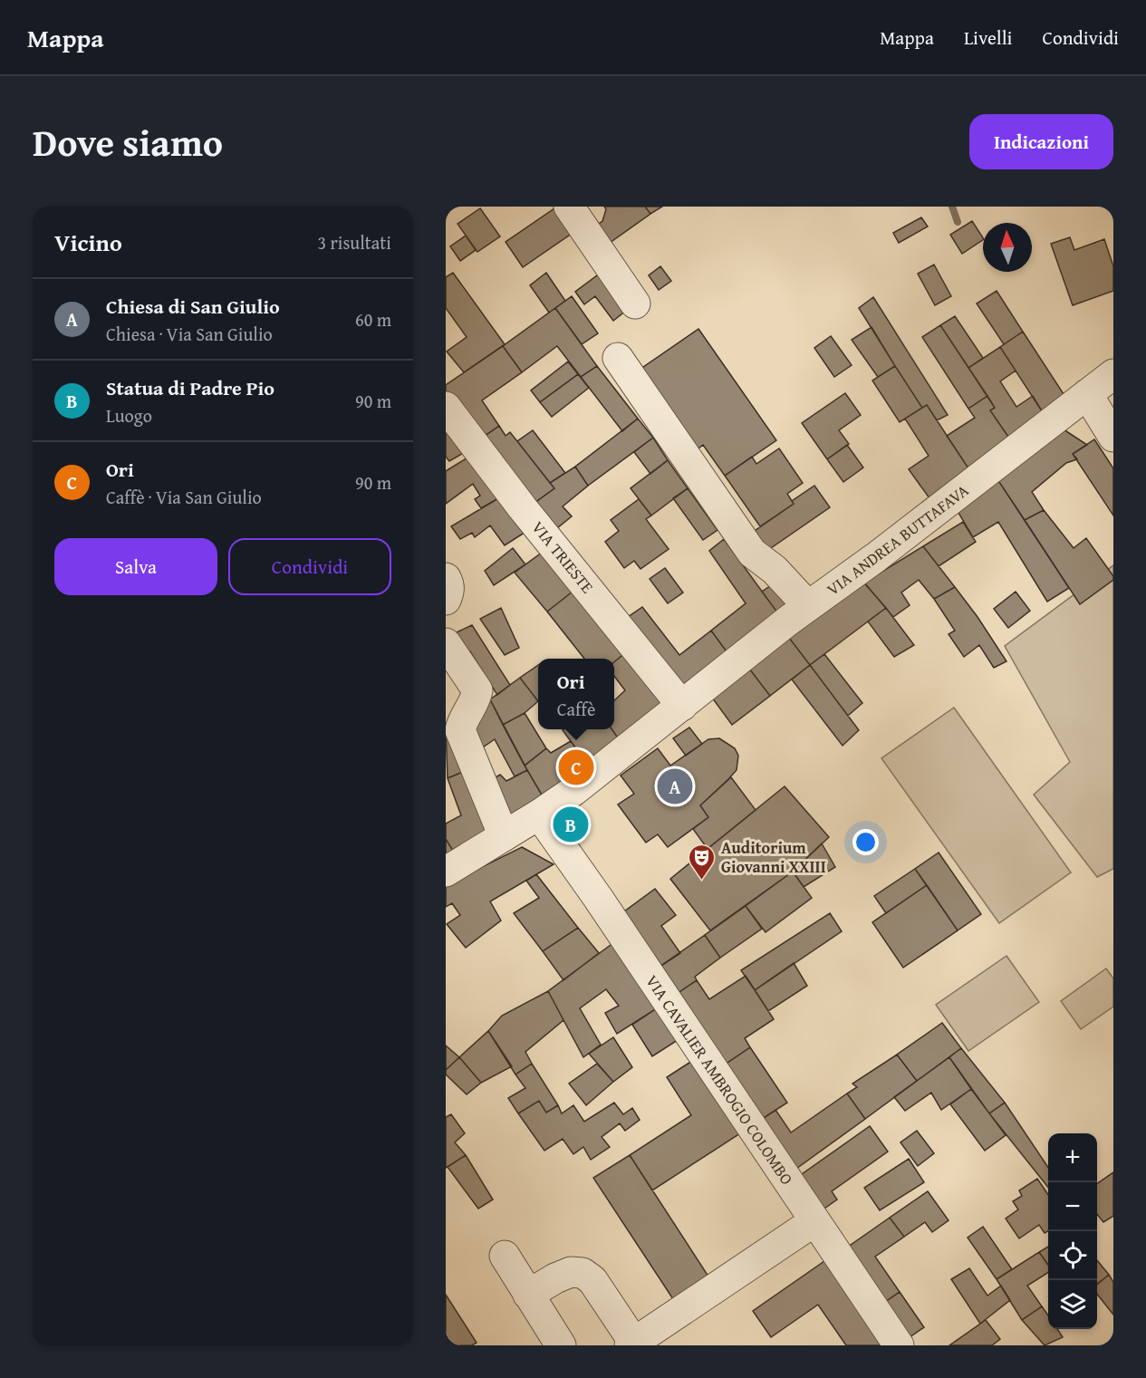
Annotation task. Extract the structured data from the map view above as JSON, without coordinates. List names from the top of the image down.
{
  "streets": {
    "street": ["VIA ANDREA BUTTAFAVA", "VIA TRIESTE", "VIA CAVALIER AMBROGIO COLOMBO"]
  },
  "crossings": [
    ["VIA ANDREA BUTTAFAVA", "VIA TRIESTE"],
    ["VIA ANDREA BUTTAFAVA", "VIA CAVALIER AMBROGIO COLOMBO"]
  ],
  "places": {
    "theatre": ["Auditorium Giovanni XXIII"]
  },
  "north": "top",
  "page": {
    "header": "Mappa",
    "nav": ["Mappa", "Livelli", "Condividi"],
    "title": "Dove siamo",
    "buttons": [
      "Indicazioni",
      ["Salva", "Condividi"]
    ],
    "heading": ["Vicino", "3 risultati"],
    "list": [
      {
        "mark": "A",
        "name": "Chiesa di San Giulio",
        "note": "Chiesa · Via San Giulio",
        "value": "60 m"
      },
      {
        "mark": "B",
        "name": "Statua di Padre Pio",
        "note": "Luogo",
        "value": "90 m"
      },
      {
        "mark": "C",
        "name": "Ori",
        "note": "Caffè · Via San Giulio",
        "value": "90 m"
      }
    ],
    "popup": ["Ori", "Caffè"],
    "pins": ["C", "A", "B"],
    "map_buttons": ["+", "−"]
  }
}
